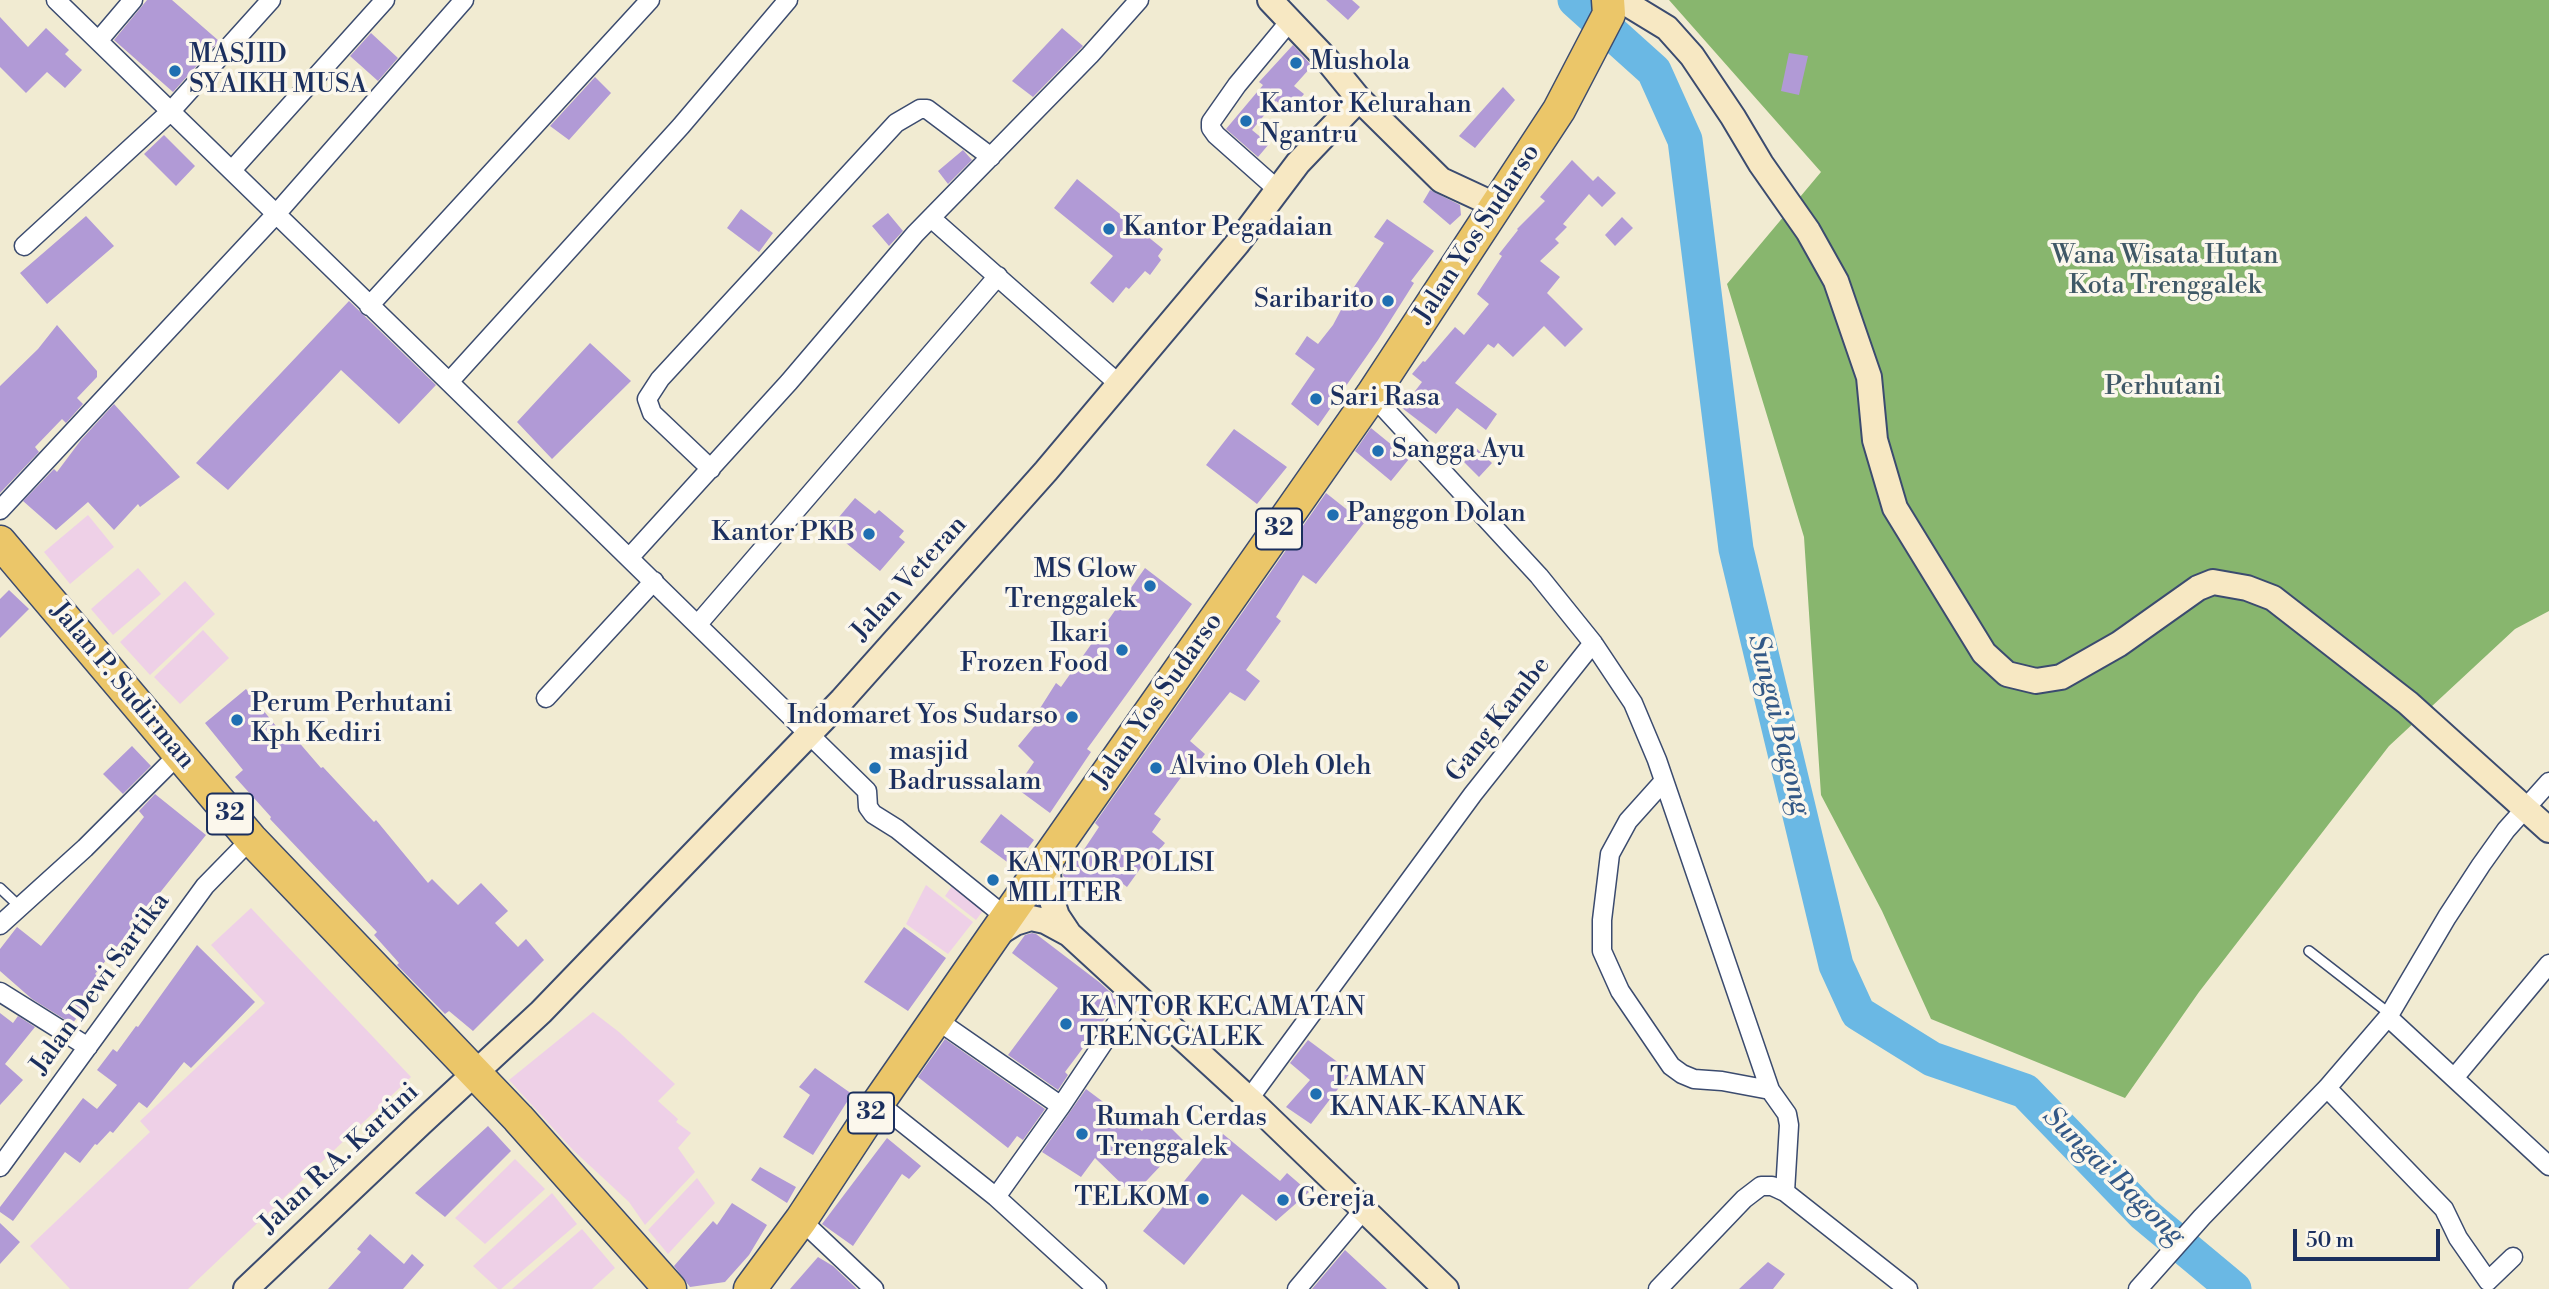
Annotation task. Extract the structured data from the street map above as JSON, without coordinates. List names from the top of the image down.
{
  "streets": {
    "highway": ["Jalan Yos Sudarso", "32", "Jalan P. Sudirman"],
    "street": [
      "Jalan Veteran",
      "Gang Kambe",
      "Jalan Dewi Sartika",
      "Jalan R.A. Kartini"
    ]
  },
  "crossings": [
    ["32", "Jalan Veteran"],
    ["32", "Jalan P. Sudirman"],
    ["32", "Jalan R.A. Kartini"],
    ["Jalan Veteran", "Jalan P. Sudirman"],
    ["Jalan Veteran", "Jalan R.A. Kartini"],
    ["Jalan P. Sudirman", "Jalan Dewi Sartika"],
    ["Jalan P. Sudirman", "Jalan R.A. Kartini"]
  ],
  "water": ["Sungai Bagong"],
  "parks": ["Wana Wisata Hutan Kota Trenggalek", "Perhutani"],
  "places": [
    "Mushola",
    "MASJID SYAIKH MUSA",
    "Kantor Kelurahan Ngantru",
    "Kantor Pegadaian",
    "Saribarito",
    "Sari Rasa",
    "Sangga Ayu",
    "Panggon Dolan",
    "Kantor PKB",
    "MS Glow Trenggalek",
    "Ikari Frozen Food",
    "Indomaret Yos Sudarso",
    "Perum Perhutani Kph Kediri",
    "masjid Badrussalam",
    "Alvino Oleh Oleh",
    "KANTOR POLISI MILITER",
    "KANTOR KECAMATAN TRENGGALEK",
    "TAMAN KANAK-KANAK",
    "Rumah Cerdas Trenggalek",
    "TELKOM",
    "Gereja"
  ],
  "scale_bar": "50 m"
}
